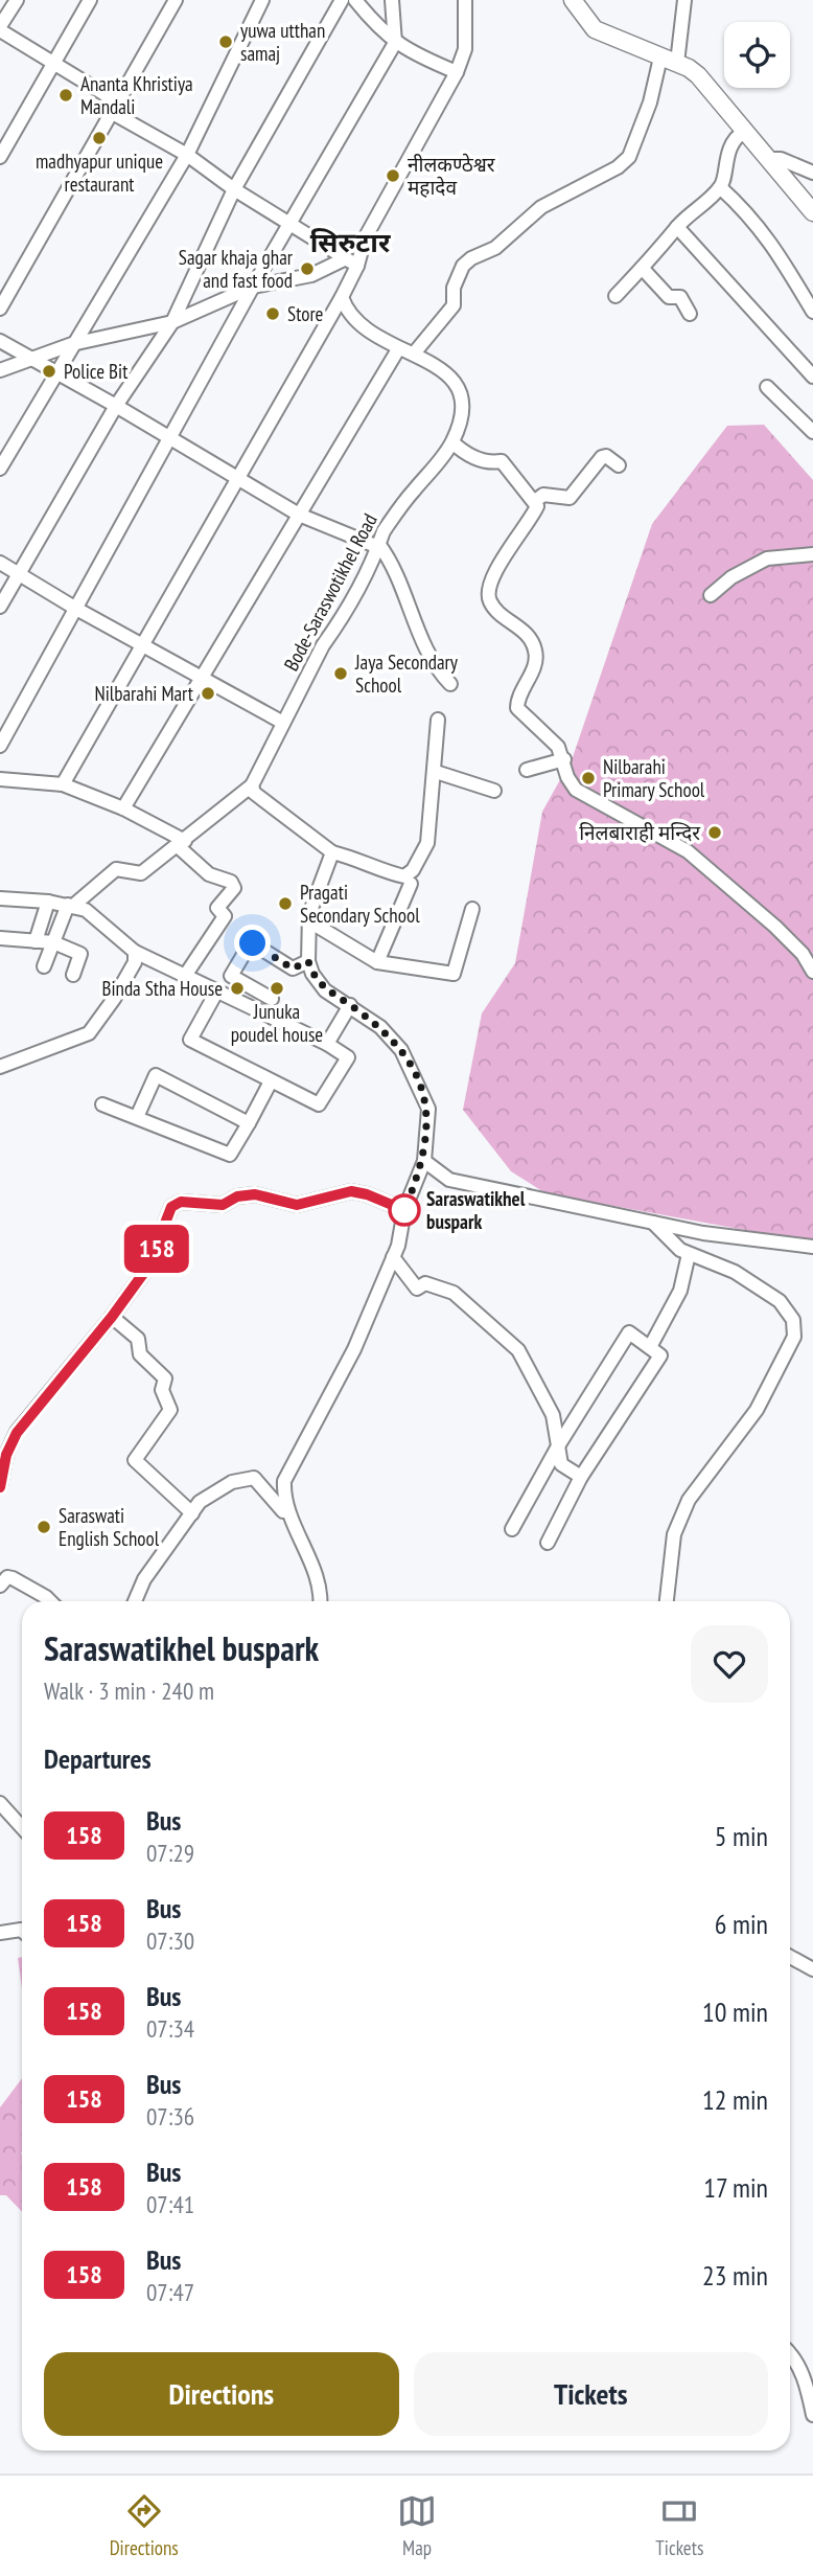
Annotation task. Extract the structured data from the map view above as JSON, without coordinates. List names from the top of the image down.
{
  "streets": {
    "street": ["Bode-Saraswotikhel Road"]
  },
  "districts": ["सिरुटार"],
  "places": [
    "yuwa utthan samaj",
    "Ananta Khristiya Mandali",
    "madhyapur unique restaurant",
    "नीलकण्ठेश्वर महादेव",
    "Sagar khaja ghar and fast food",
    "Store",
    "Police Bit",
    "Jaya Secondary School",
    "Nilbarahi Mart",
    "Nilbarahi Primary School",
    "निलबाराही मन्दिर",
    "Pragati Secondary School",
    "Binda Stha House",
    "Junuka poudel house",
    "Saraswatikhel buspark",
    "Saraswati English School"
  ],
  "lines": ["bus line 158"],
  "page": {
    "on_map": "158",
    "heading": [
      ["Saraswatikhel buspark", "Walk · 3 min · 240 m"],
      "Departures"
    ],
    "list": [
      {
        "mark": "158",
        "name": "Bus",
        "note": "07:29",
        "value": "5 min"
      },
      {
        "mark": "158",
        "name": "Bus",
        "note": "07:30",
        "value": "6 min"
      },
      {
        "mark": "158",
        "name": "Bus",
        "note": "07:34",
        "value": "10 min"
      },
      {
        "mark": "158",
        "name": "Bus",
        "note": "07:36",
        "value": "12 min"
      },
      {
        "mark": "158",
        "name": "Bus",
        "note": "07:41",
        "value": "17 min"
      },
      {
        "mark": "158",
        "name": "Bus",
        "note": "07:47",
        "value": "23 min"
      }
    ],
    "buttons": ["Directions", "Tickets"],
    "tabs": ["Directions", "Map", "Tickets"]
  }
}
